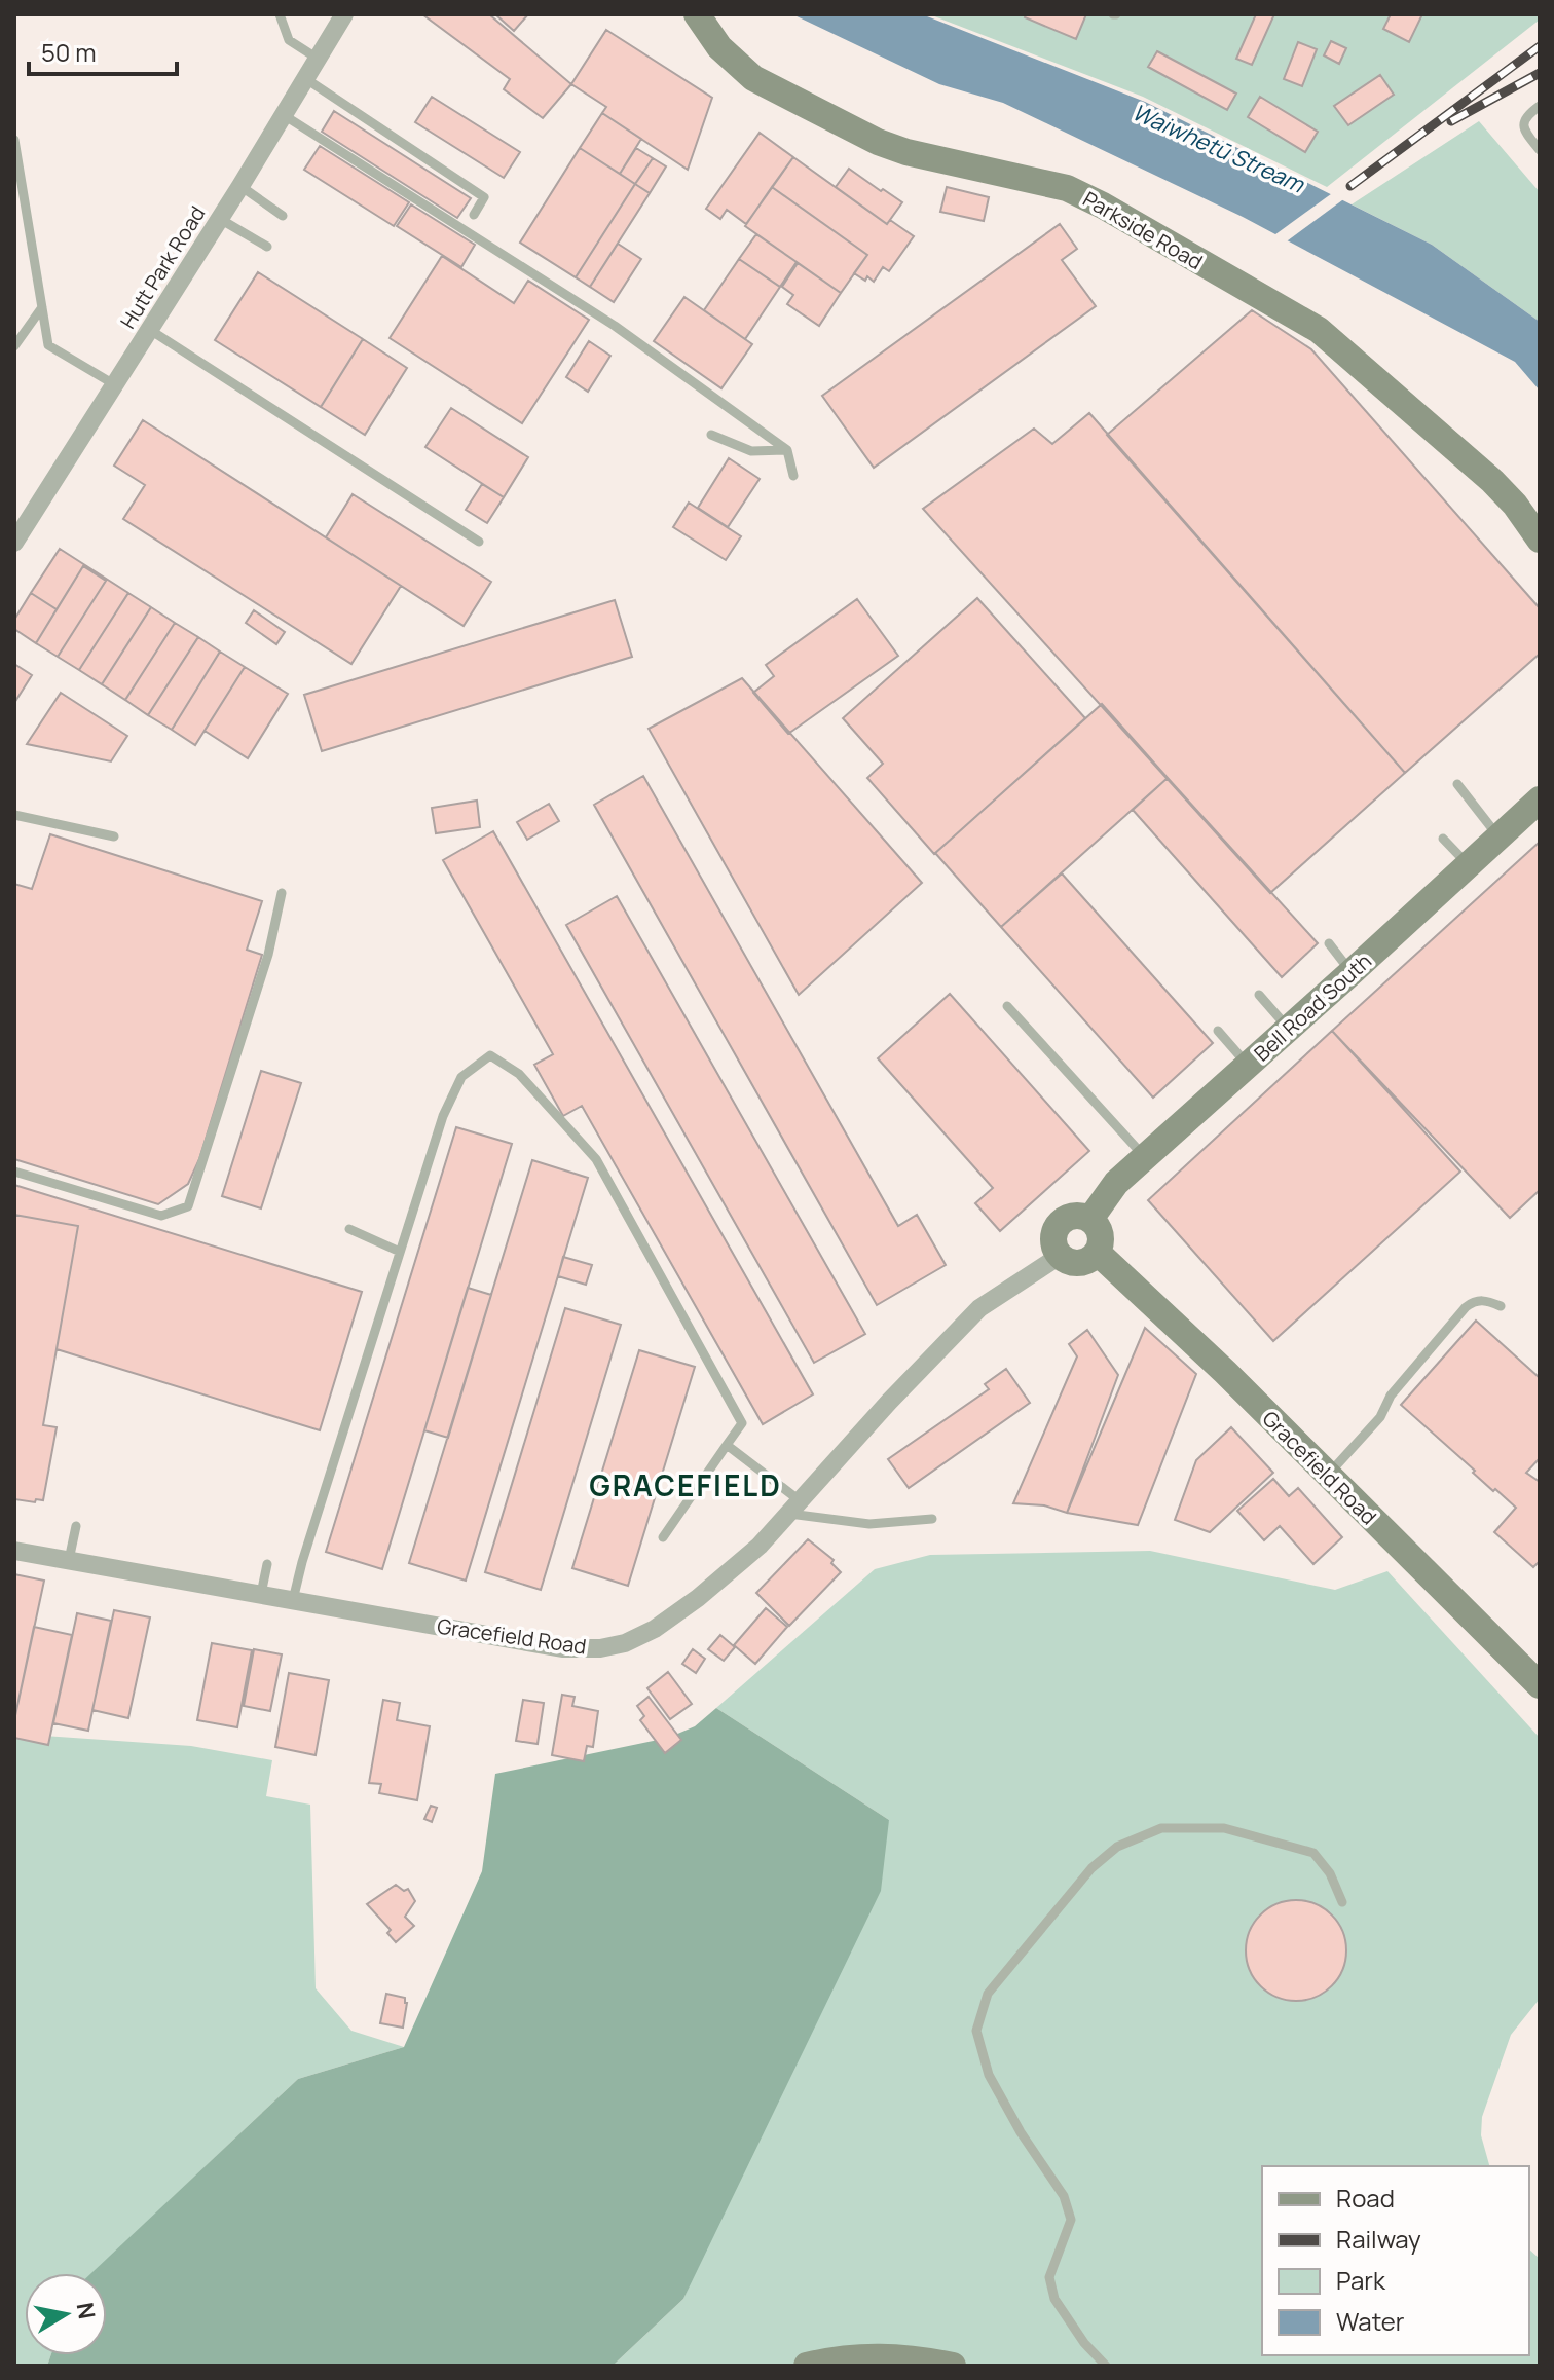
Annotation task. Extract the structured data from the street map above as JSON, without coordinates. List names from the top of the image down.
{
  "streets": {
    "main road": ["Parkside Road", "Bell Road South", "Gracefield Road"],
    "street": ["Hutt Park Road"]
  },
  "crossings": [
    ["Bell Road South", "Gracefield Road"]
  ],
  "districts": ["GRACEFIELD"],
  "water": ["Waiwhetū Stream"],
  "legend": [
    "Road",
    "Railway",
    "Park",
    "Water"
  ],
  "scale_bar": "50 m",
  "north": "right"
}
